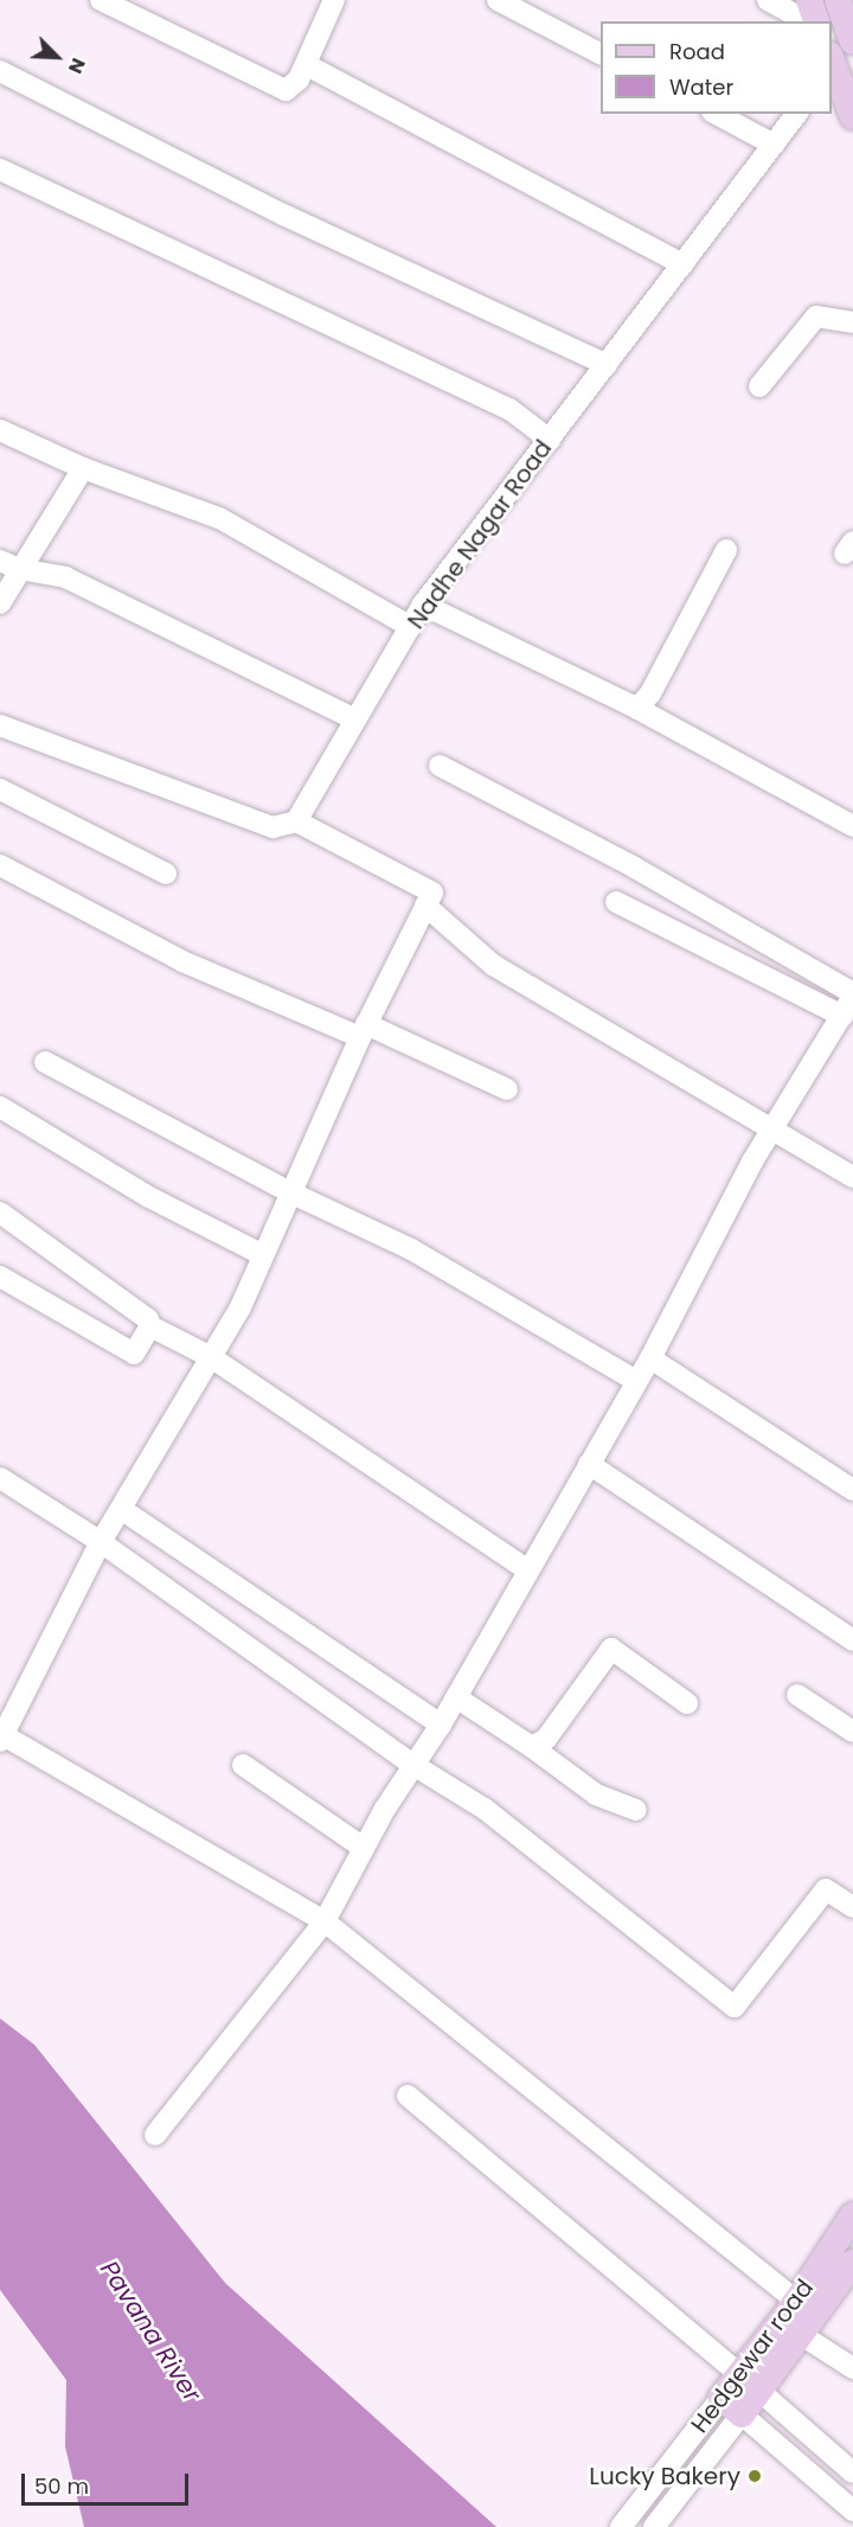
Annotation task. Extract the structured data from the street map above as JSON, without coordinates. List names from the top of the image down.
{
  "streets": {
    "main road": ["Hedgewar road"],
    "street": ["Nadhe Nagar Road"]
  },
  "water": ["Pavana River"],
  "places": ["Lucky Bakery"],
  "legend": ["Road", "Water"],
  "scale_bar": "50 m",
  "north": "bottom right"
}
